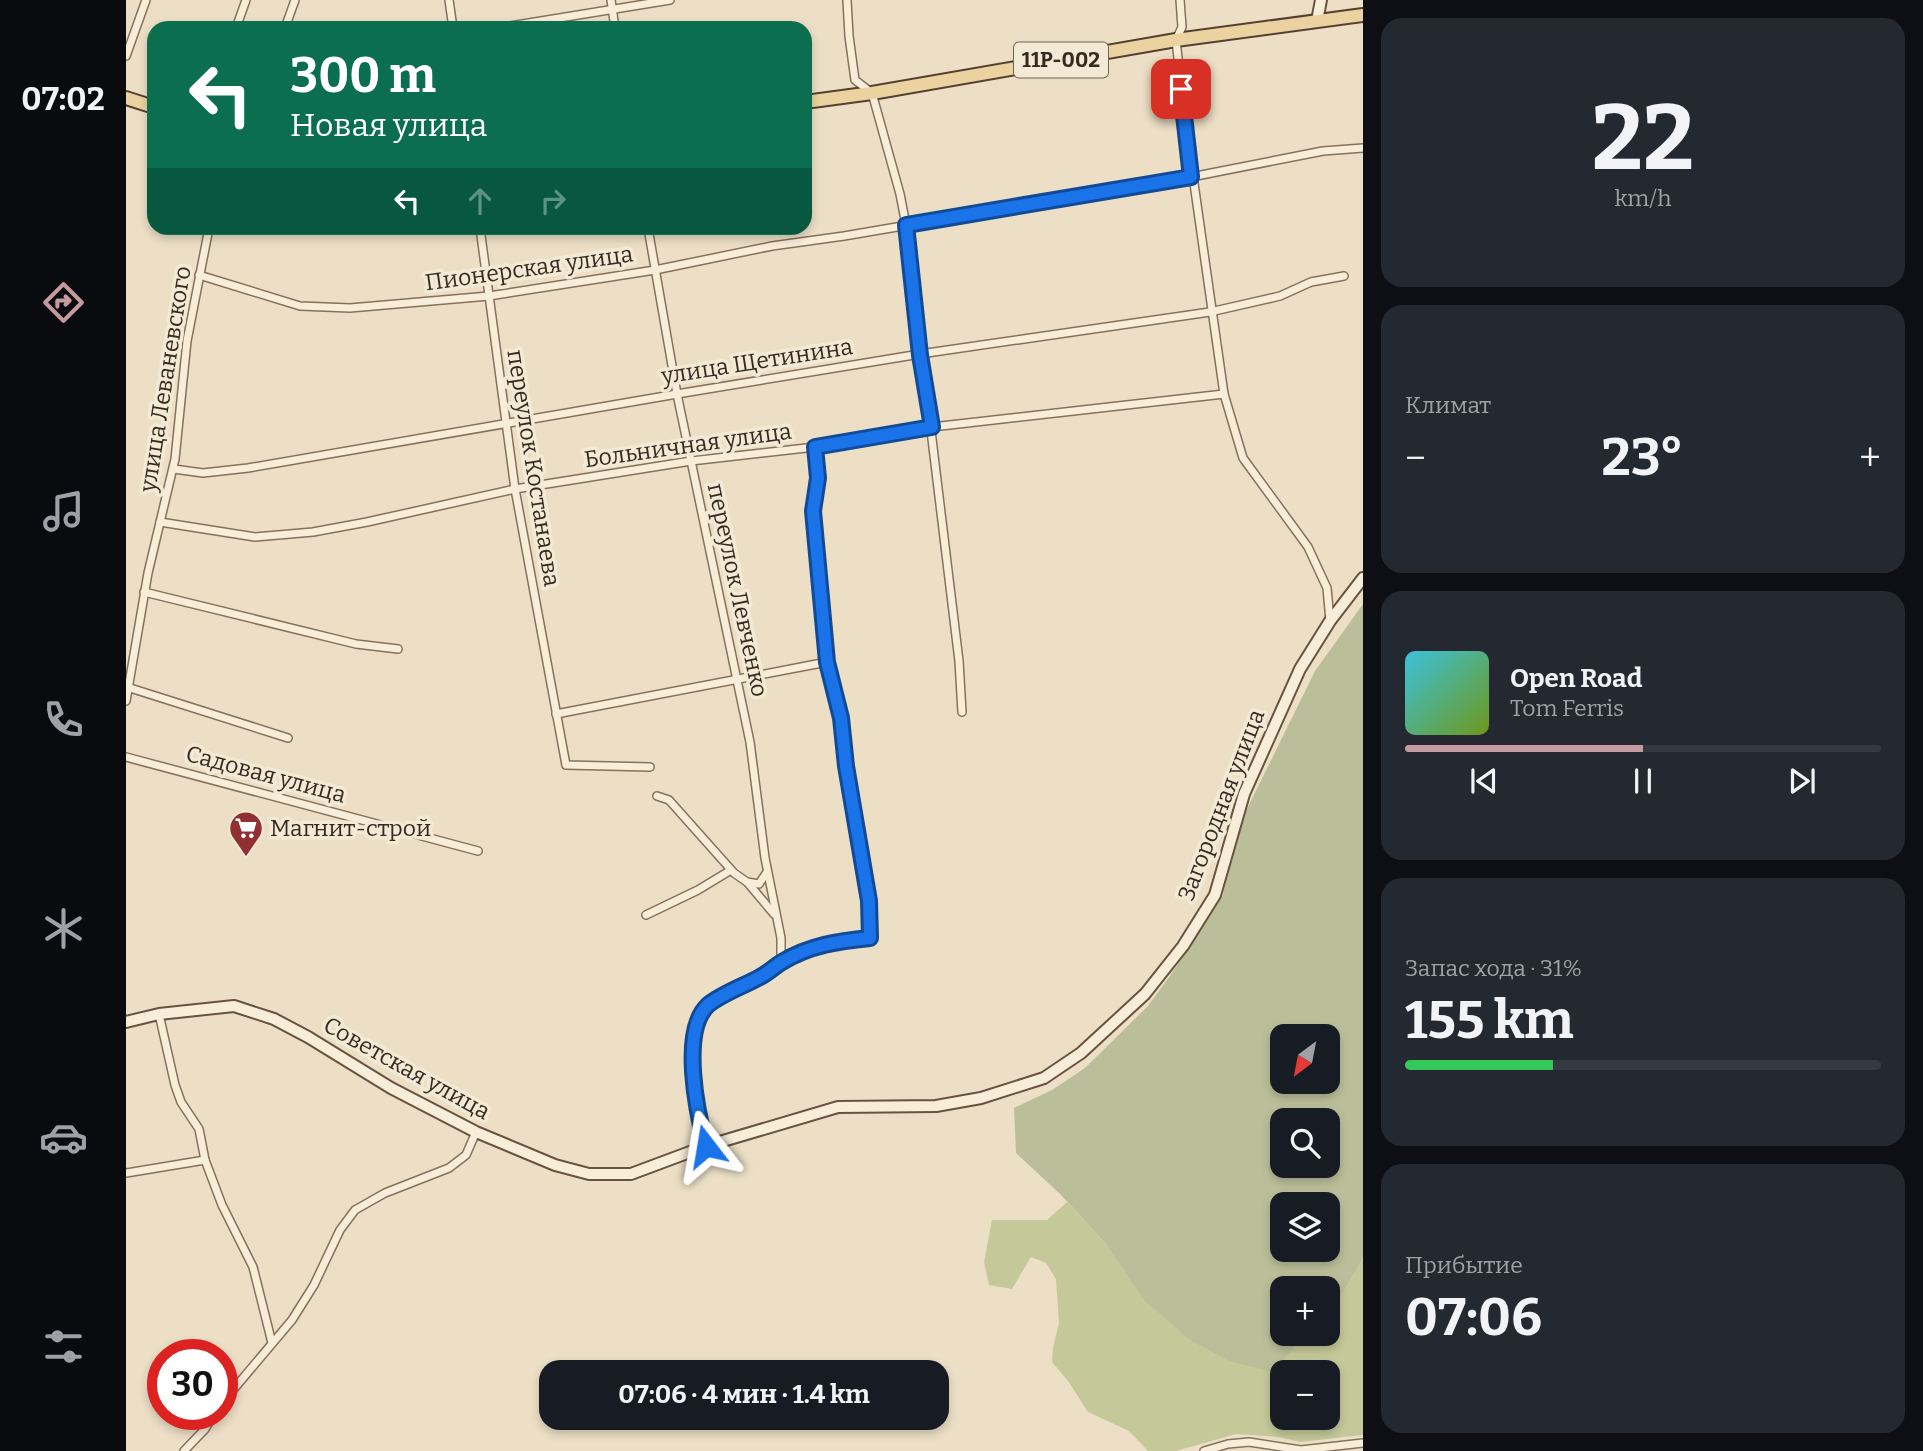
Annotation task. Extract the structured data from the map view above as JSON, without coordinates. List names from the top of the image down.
{
  "streets": {
    "main road": ["11Р-002"],
    "street": [
      "Пионерская улица",
      "улица Щетинина",
      "улица Леваневского",
      "Больничная улица",
      "переулок Костанаева",
      "переулок Левченко",
      "Садовая улица",
      "Загородная улица",
      "Советская улица"
    ]
  },
  "crossings": [
    ["Пионерская улица", "улица Леваневского"],
    ["Пионерская улица", "переулок Костанаева"],
    ["Пионерская улица", "переулок Левченко"],
    ["улица Щетинина", "улица Леваневского"],
    ["улица Щетинина", "переулок Костанаева"],
    ["улица Щетинина", "переулок Левченко"],
    ["улица Леваневского", "Больничная улица"],
    ["Больничная улица", "переулок Костанаева"],
    ["Больничная улица", "переулок Левченко"],
    ["Загородная улица", "Советская улица"]
  ],
  "places": {
    "supermarket": ["Магнит-строй"]
  },
  "north": "bottom left",
  "page": {
    "tabs": "07:02",
    "tile": [
      ["22", "km/h"],
      "Климат",
      ["Запас хода · 31%", "155 km"],
      ["Прибытие", "07:06"]
    ],
    "turn": ["300 m", "Новая улица"],
    "heat": ["−", "23°", "+"],
    "song": ["Open Road", "Tom Ferris"],
    "map_buttons": ["+", "−"],
    "limit": "30",
    "trip": "07:06 · 4 мин · 1.4 km"
  }
}
